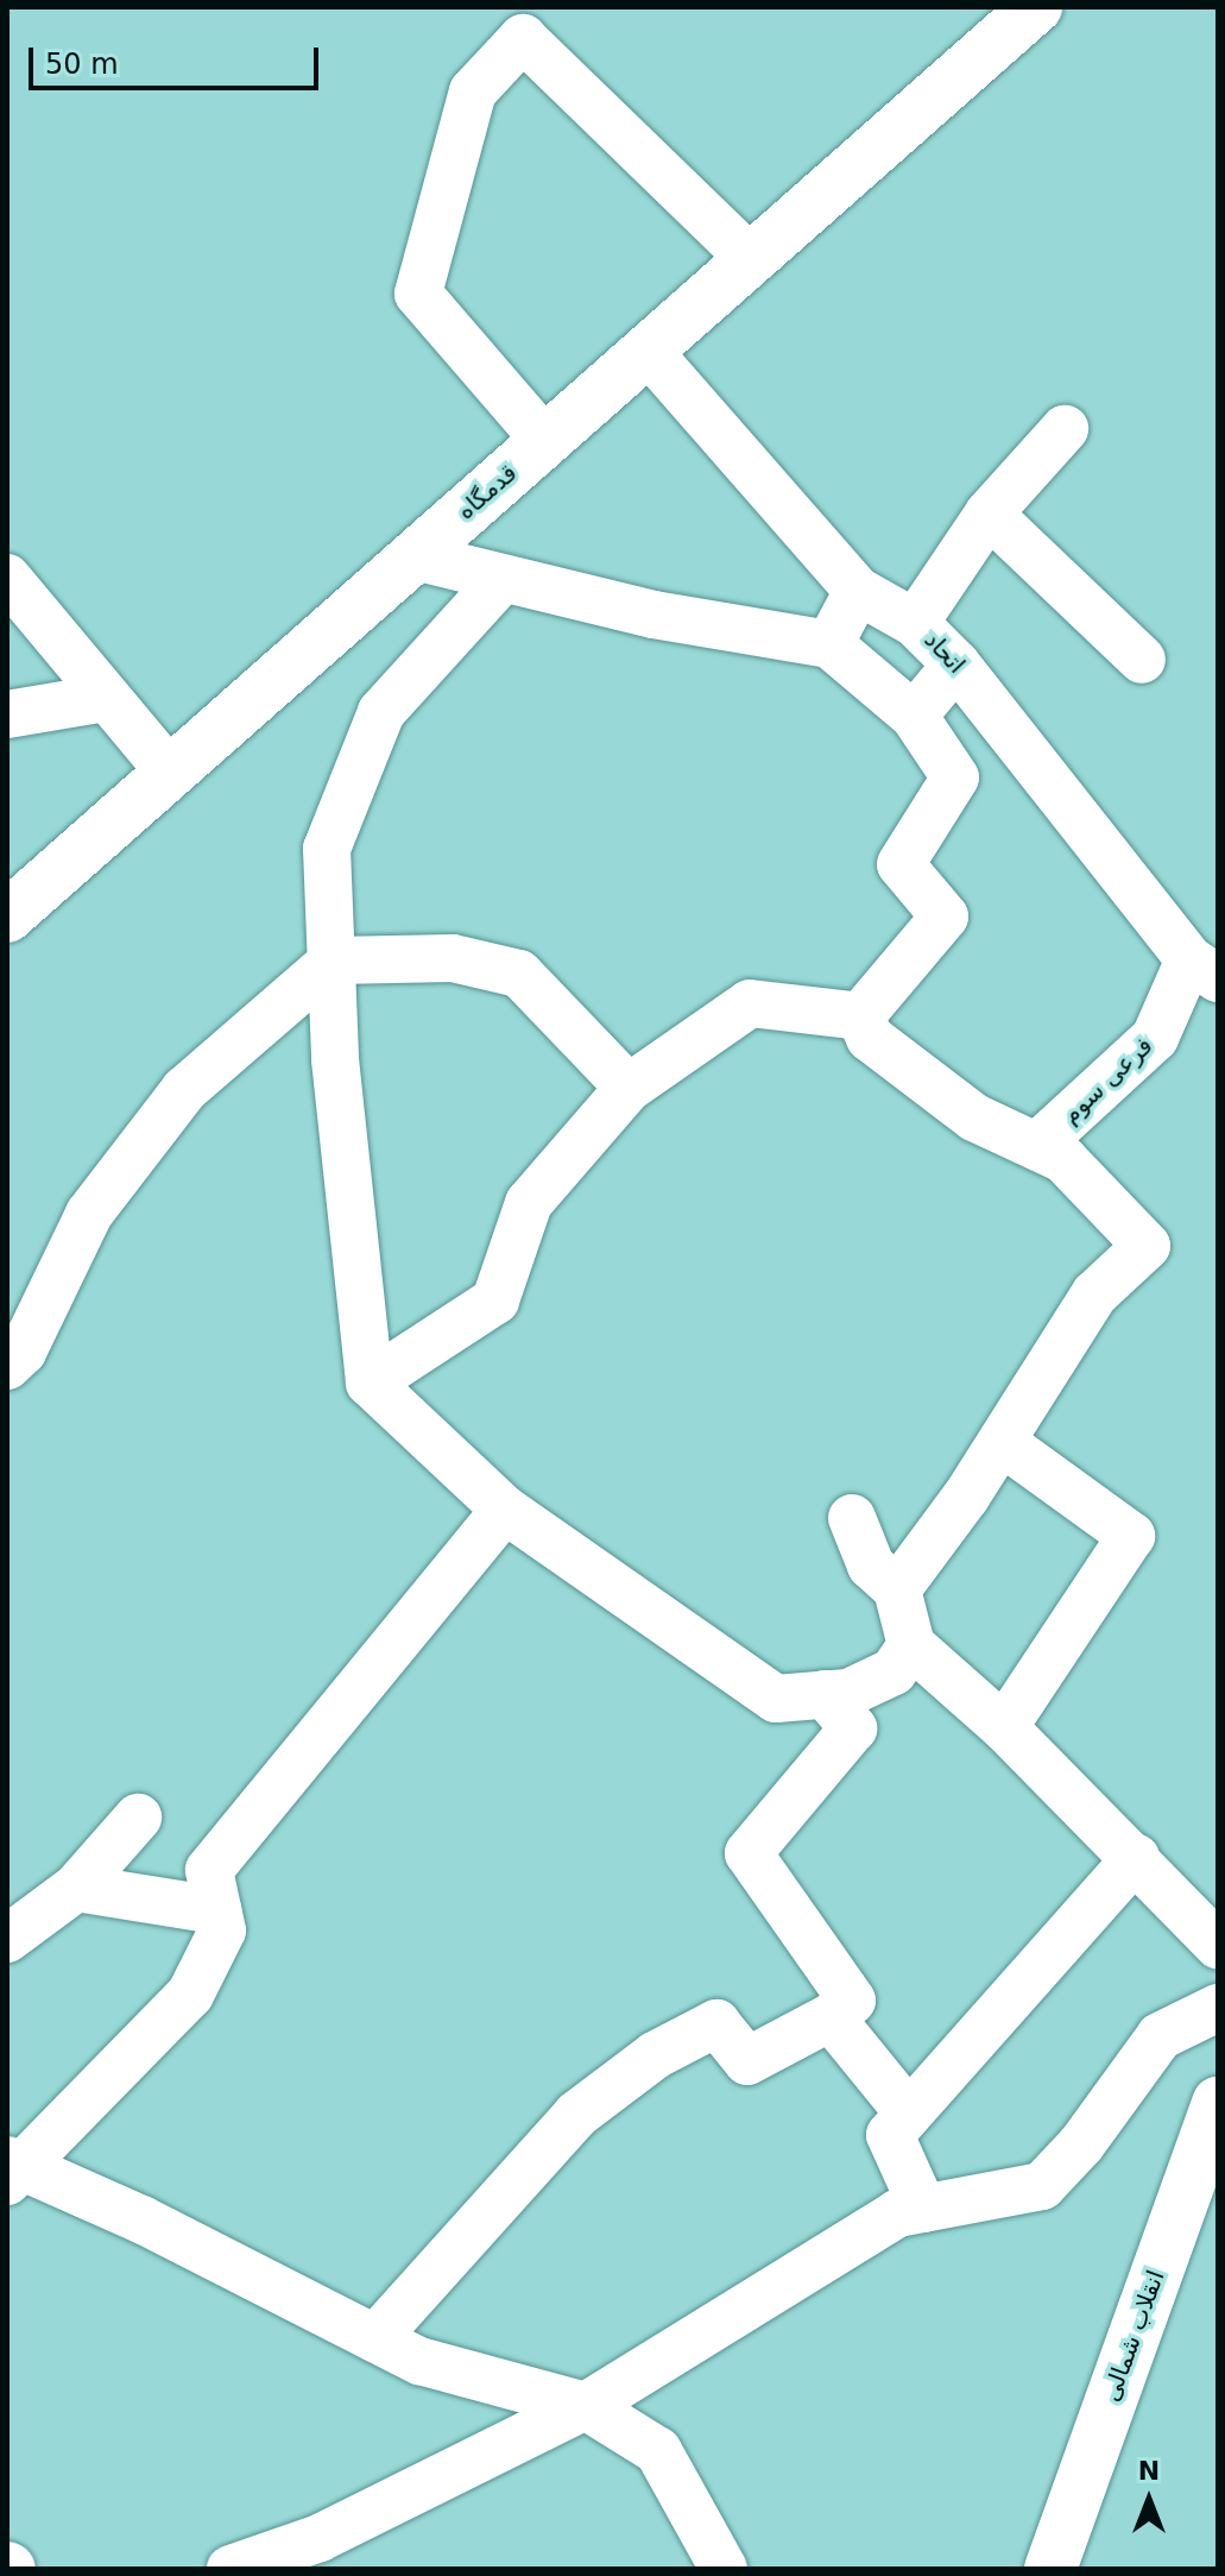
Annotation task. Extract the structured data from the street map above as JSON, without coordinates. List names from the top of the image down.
{
  "streets": {
    "main road": ["قدمگاه", "انقلاب شمالی"],
    "street": ["اتحاد", "فرعی سوم"]
  },
  "crossings": [
    ["قدمگاه", "اتحاد"],
    ["اتحاد", "فرعی سوم"]
  ],
  "scale_bar": "50 m",
  "north": "top"
}
